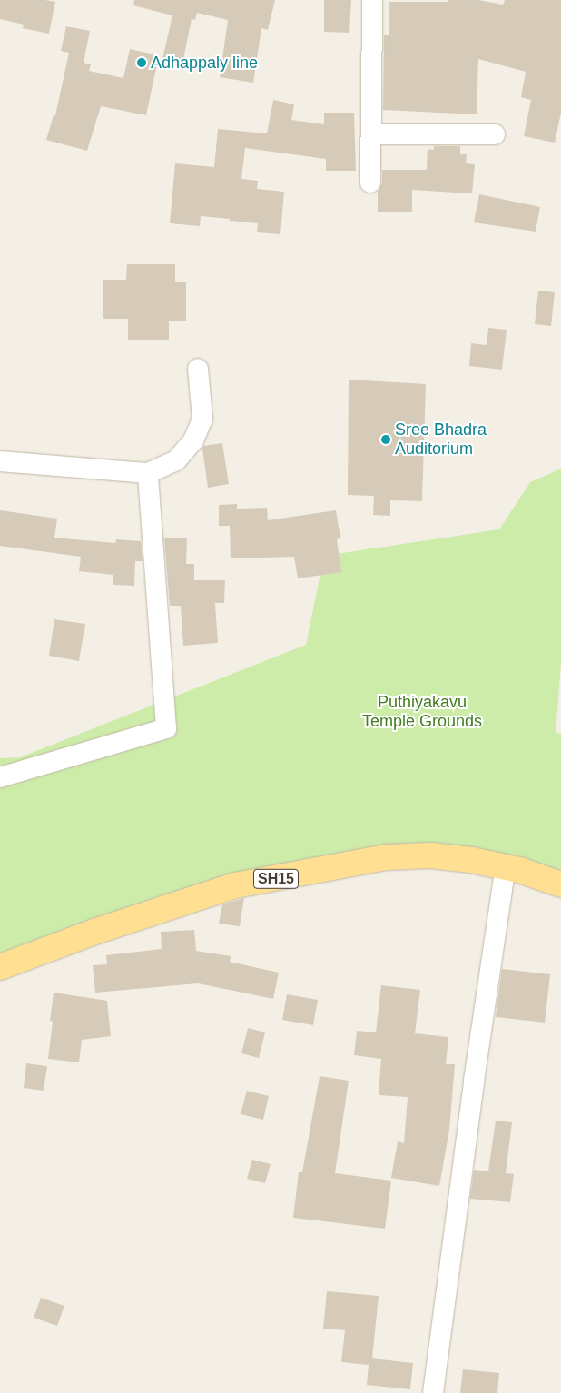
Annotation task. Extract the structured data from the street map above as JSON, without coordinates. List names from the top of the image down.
{
  "streets": {
    "main road": ["SH15"]
  },
  "parks": ["Puthiyakavu Temple Grounds"],
  "places": ["Adhappaly line", "Sree Bhadra Auditorium"]
}
